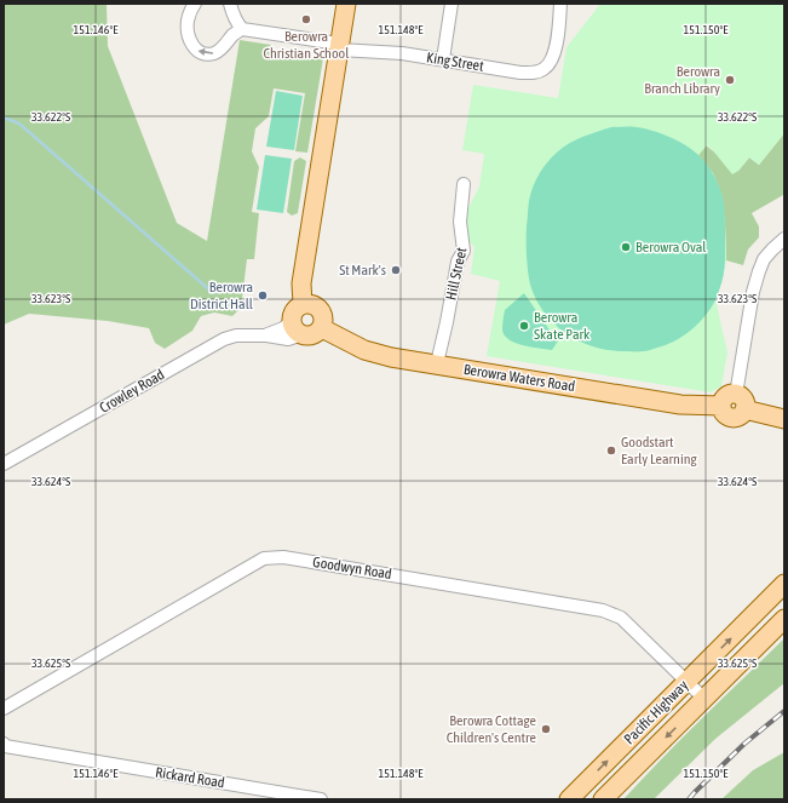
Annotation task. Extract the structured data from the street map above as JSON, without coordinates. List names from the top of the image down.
{
  "streets": {
    "main road": ["Berowra Waters Road", "Pacific Highway"],
    "street": [
      "King Street",
      "Hill Street",
      "Crowley Road",
      "Goodwyn Road",
      "Rickard Road"
    ]
  },
  "crossings": [
    ["Hill Street", "Berowra Waters Road"],
    ["Berowra Waters Road", "Crowley Road"],
    ["Goodwyn Road", "Pacific Highway"]
  ],
  "places": [
    "Berowra Christian School",
    "Berowra Branch Library",
    "Berowra Oval",
    "St Mark's",
    "Berowra District Hall",
    "Berowra Skate Park",
    "Goodstart Early Learning",
    "Berowra Cottage Children's Centre"
  ],
  "coordinates": [
    "151.146°E",
    "151.148°E",
    "151.150°E",
    "33.622°S",
    "33.623°S",
    "33.624°S",
    "33.625°S"
  ]
}
